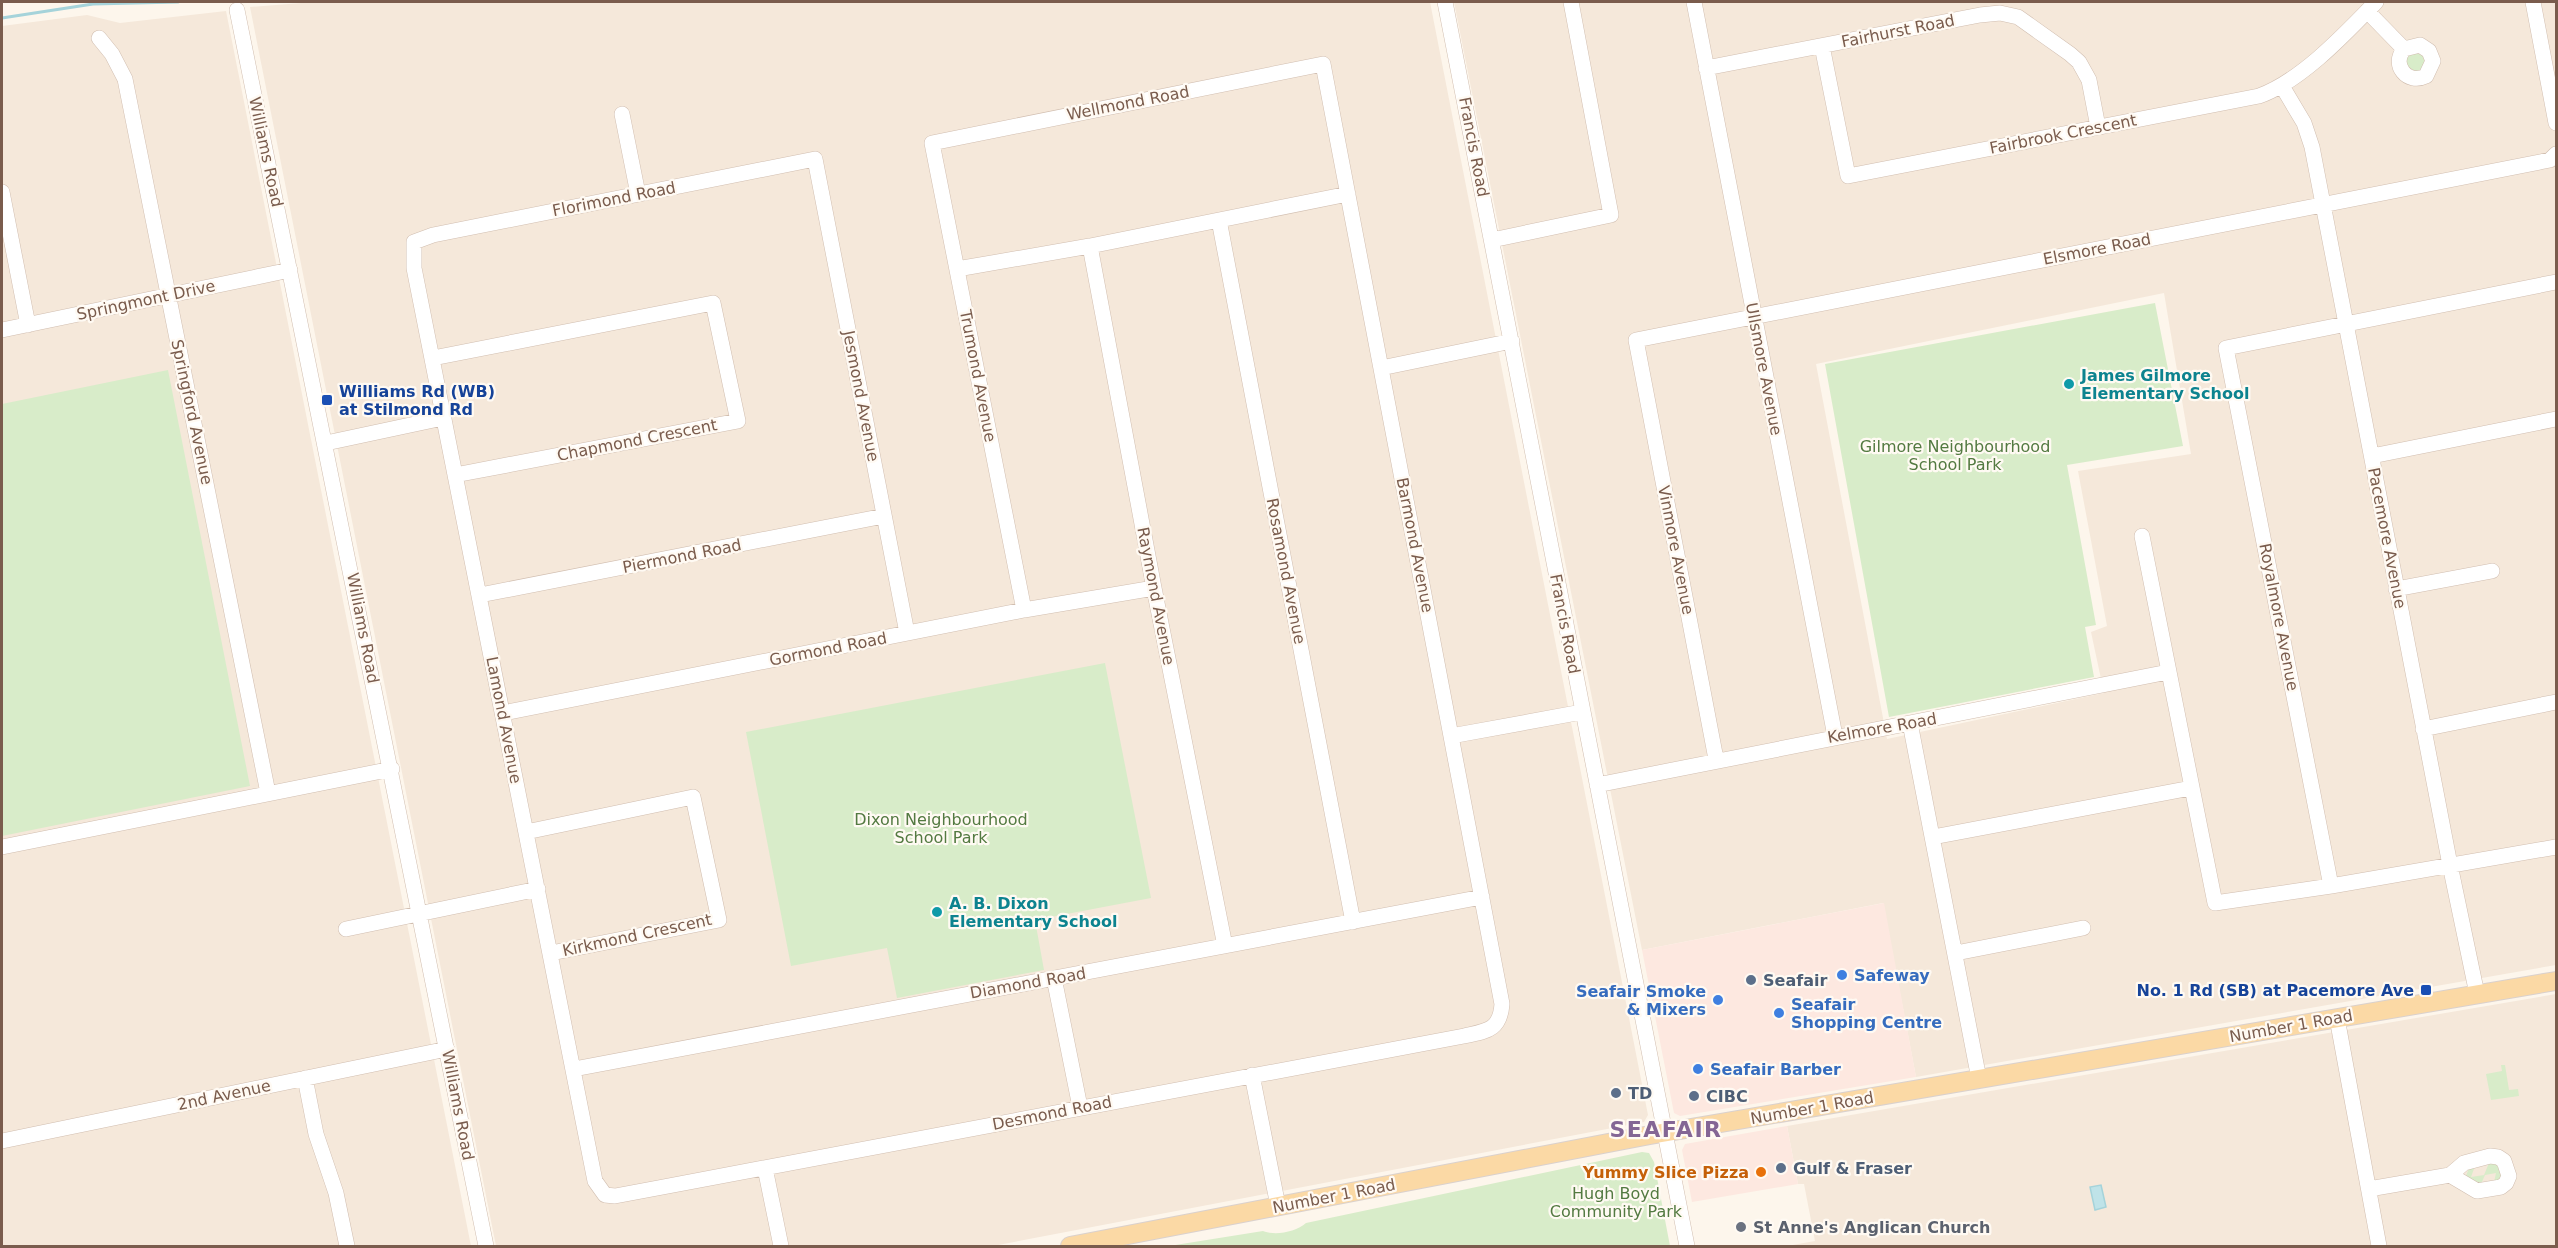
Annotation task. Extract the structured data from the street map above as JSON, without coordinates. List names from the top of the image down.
{
  "streets": {
    "main road": ["Number 1 Road"],
    "street": [
      "Fairhurst Road",
      "Wellmond Road",
      "Fairbrook Crescent",
      "Francis Road",
      "Williams Road",
      "Florimond Road",
      "Elsmore Road",
      "Springmont Drive",
      "Ullsmore Avenue",
      "Trumond Avenue",
      "Jesmond Avenue",
      "Springford Avenue",
      "Chapmond Crescent",
      "Pacemore Avenue",
      "Barmond Avenue",
      "Vinmore Avenue",
      "Piermond Road",
      "Rosamond Avenue",
      "Raymond Avenue",
      "Royalmore Avenue",
      "Gormond Road",
      "Lamond Avenue",
      "Kelmore Road",
      "Kirkmond Crescent",
      "Diamond Road",
      "2nd Avenue",
      "Desmond Road"
    ]
  },
  "crossings": [
    ["Fairhurst Road", "Fairbrook Crescent"],
    ["Fairhurst Road", "Ullsmore Avenue"],
    ["Wellmond Road", "Trumond Avenue"],
    ["Wellmond Road", "Barmond Avenue"],
    ["Fairbrook Crescent", "Pacemore Avenue"],
    ["Francis Road", "Kelmore Road"],
    ["Francis Road", "Number 1 Road"],
    ["Williams Road", "Springmont Drive"],
    ["Williams Road", "2nd Avenue"],
    ["Florimond Road", "Jesmond Avenue"],
    ["Florimond Road", "Lamond Avenue"],
    ["Elsmore Road", "Ullsmore Avenue"],
    ["Elsmore Road", "Pacemore Avenue"],
    ["Elsmore Road", "Vinmore Avenue"],
    ["Springmont Drive", "Springford Avenue"],
    ["Ullsmore Avenue", "Kelmore Road"],
    ["Trumond Avenue", "Gormond Road"],
    ["Jesmond Avenue", "Piermond Road"],
    ["Jesmond Avenue", "Gormond Road"],
    ["Chapmond Crescent", "Lamond Avenue"],
    ["Pacemore Avenue", "Royalmore Avenue"],
    ["Pacemore Avenue", "Number 1 Road"],
    ["Barmond Avenue", "Diamond Road"],
    ["Barmond Avenue", "Desmond Road"],
    ["Vinmore Avenue", "Kelmore Road"],
    ["Piermond Road", "Lamond Avenue"],
    ["Rosamond Avenue", "Diamond Road"],
    ["Raymond Avenue", "Gormond Road"],
    ["Raymond Avenue", "Diamond Road"],
    ["Gormond Road", "Lamond Avenue"],
    ["Lamond Avenue", "Kirkmond Crescent"],
    ["Lamond Avenue", "Diamond Road"],
    ["Lamond Avenue", "Desmond Road"]
  ],
  "districts": ["SEAFAIR"],
  "parks": ["Gilmore Neighbourhood School Park", "Dixon Neighbourhood School Park", "Hugh Boyd Community Park"],
  "places": {
    "other": [
      "James Gilmore Elementary School",
      "A. B. Dixon Elementary School",
      "Safeway",
      "Seafair",
      "Seafair Smoke & Mixers",
      "Seafair Shopping Centre",
      "Seafair Barber",
      "TD",
      "CIBC",
      "Gulf & Fraser",
      "Yummy Slice Pizza",
      "St Anne's Anglican Church"
    ],
    "transit": ["Williams Rd (WB) at Stilmond Rd", "No. 1 Rd (SB) at Pacemore Ave"]
  }
}
